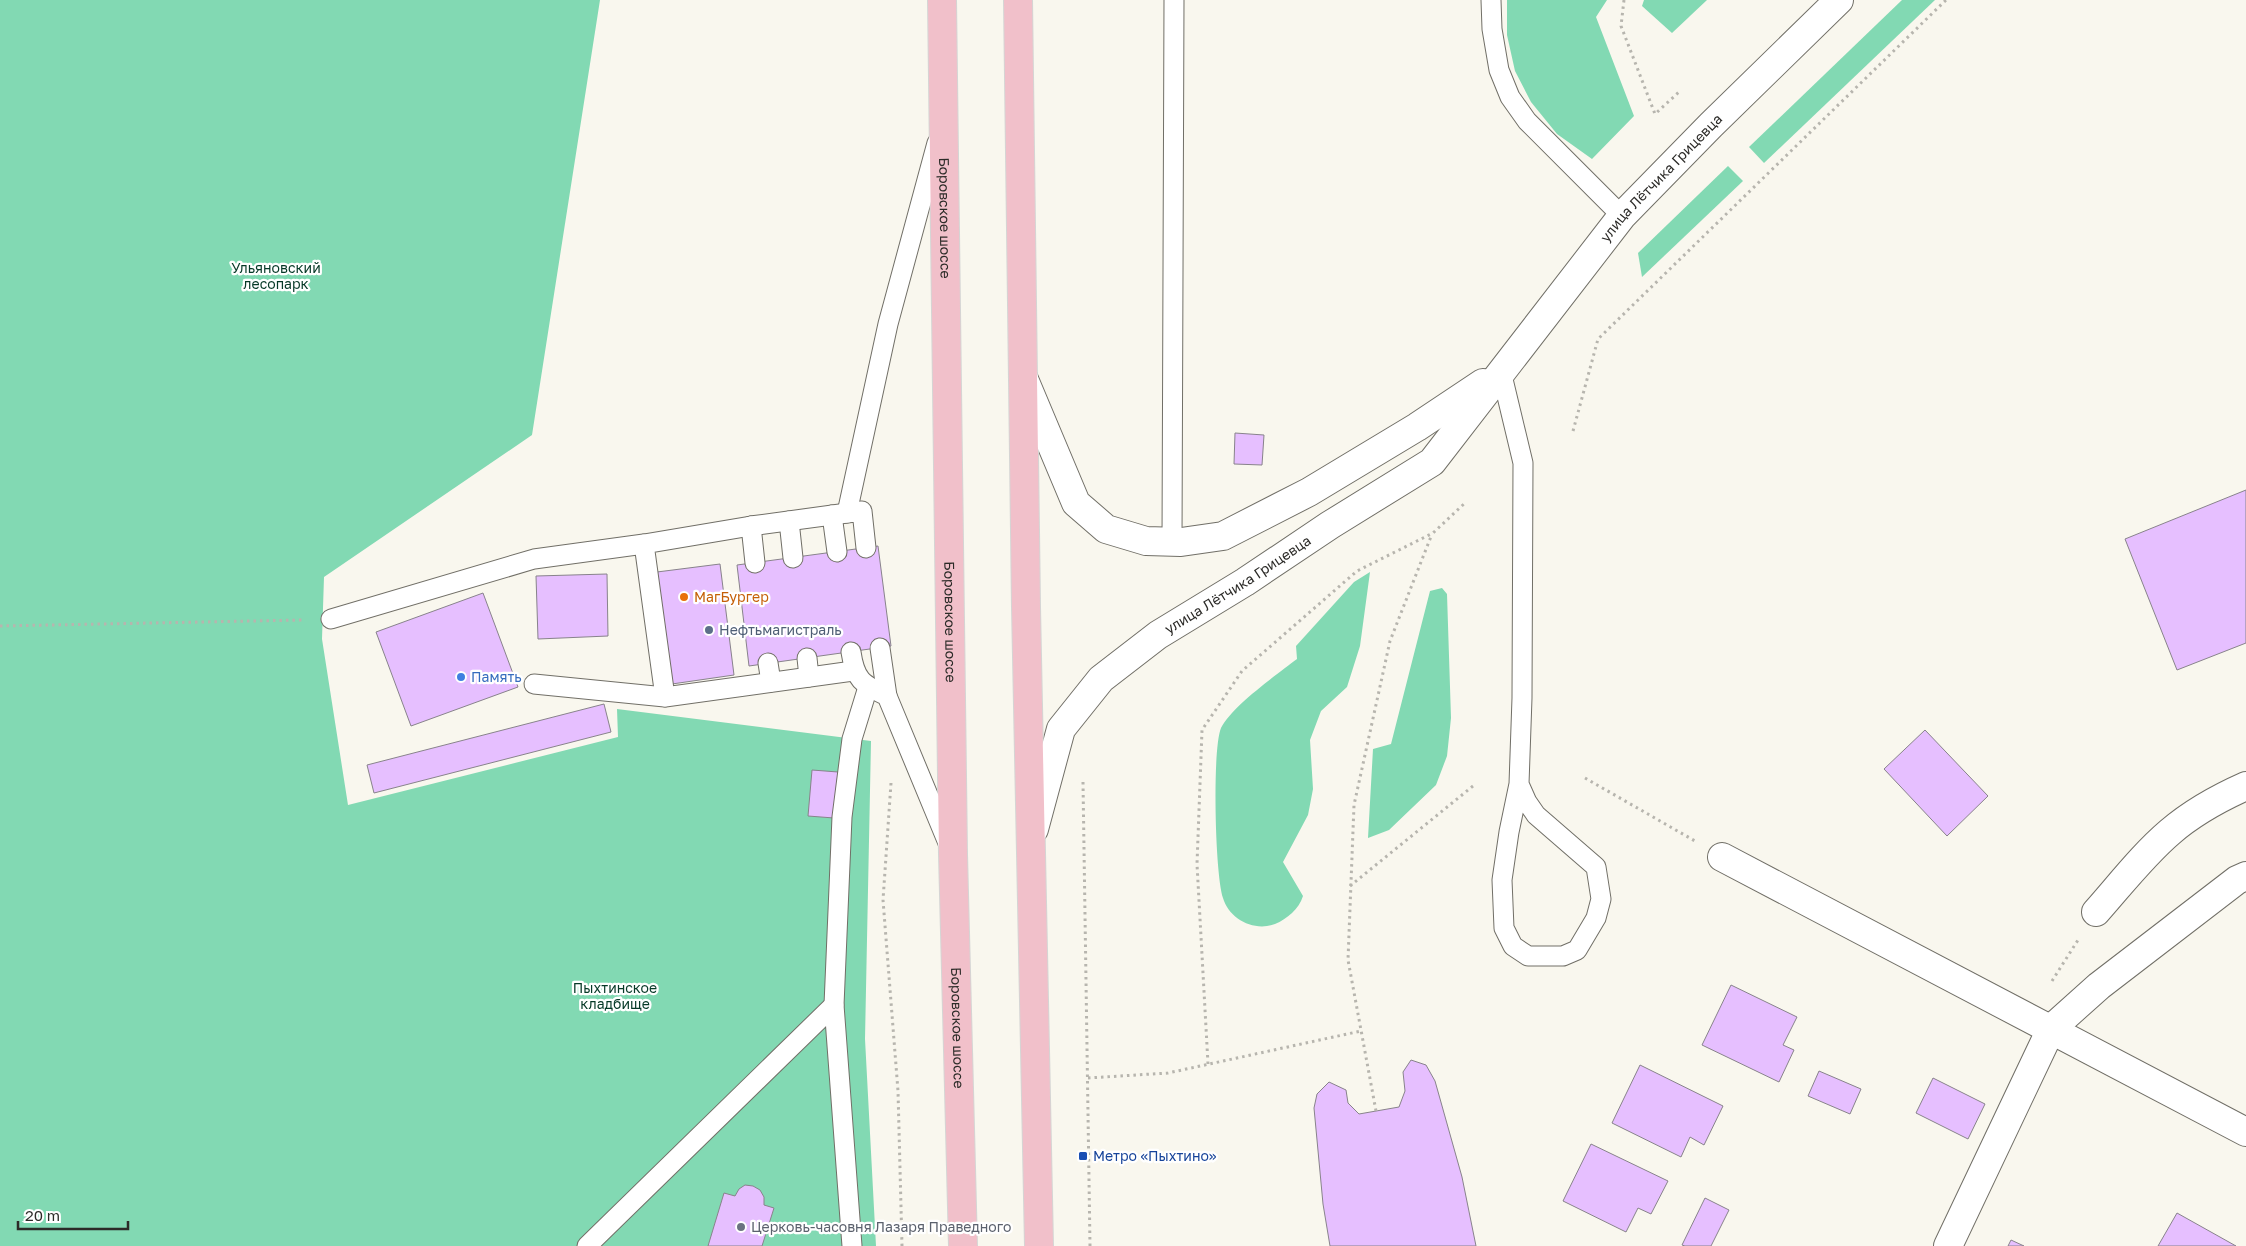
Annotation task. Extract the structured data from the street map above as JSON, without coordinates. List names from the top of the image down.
{
  "streets": {
    "main road": ["Боровское шоссе"],
    "street": ["улица Лётчика Грицевца"]
  },
  "parks": ["Ульяновский лесопарк", "Пыхтинское кладбище"],
  "places": {
    "other": [
      "МагБургер",
      "Нефтьмагистраль",
      "Память",
      "Церковь-часовня Лазаря Праведного"
    ],
    "transit": ["Метро «Пыхтино»"]
  },
  "scale_bar": "20 m"
}
